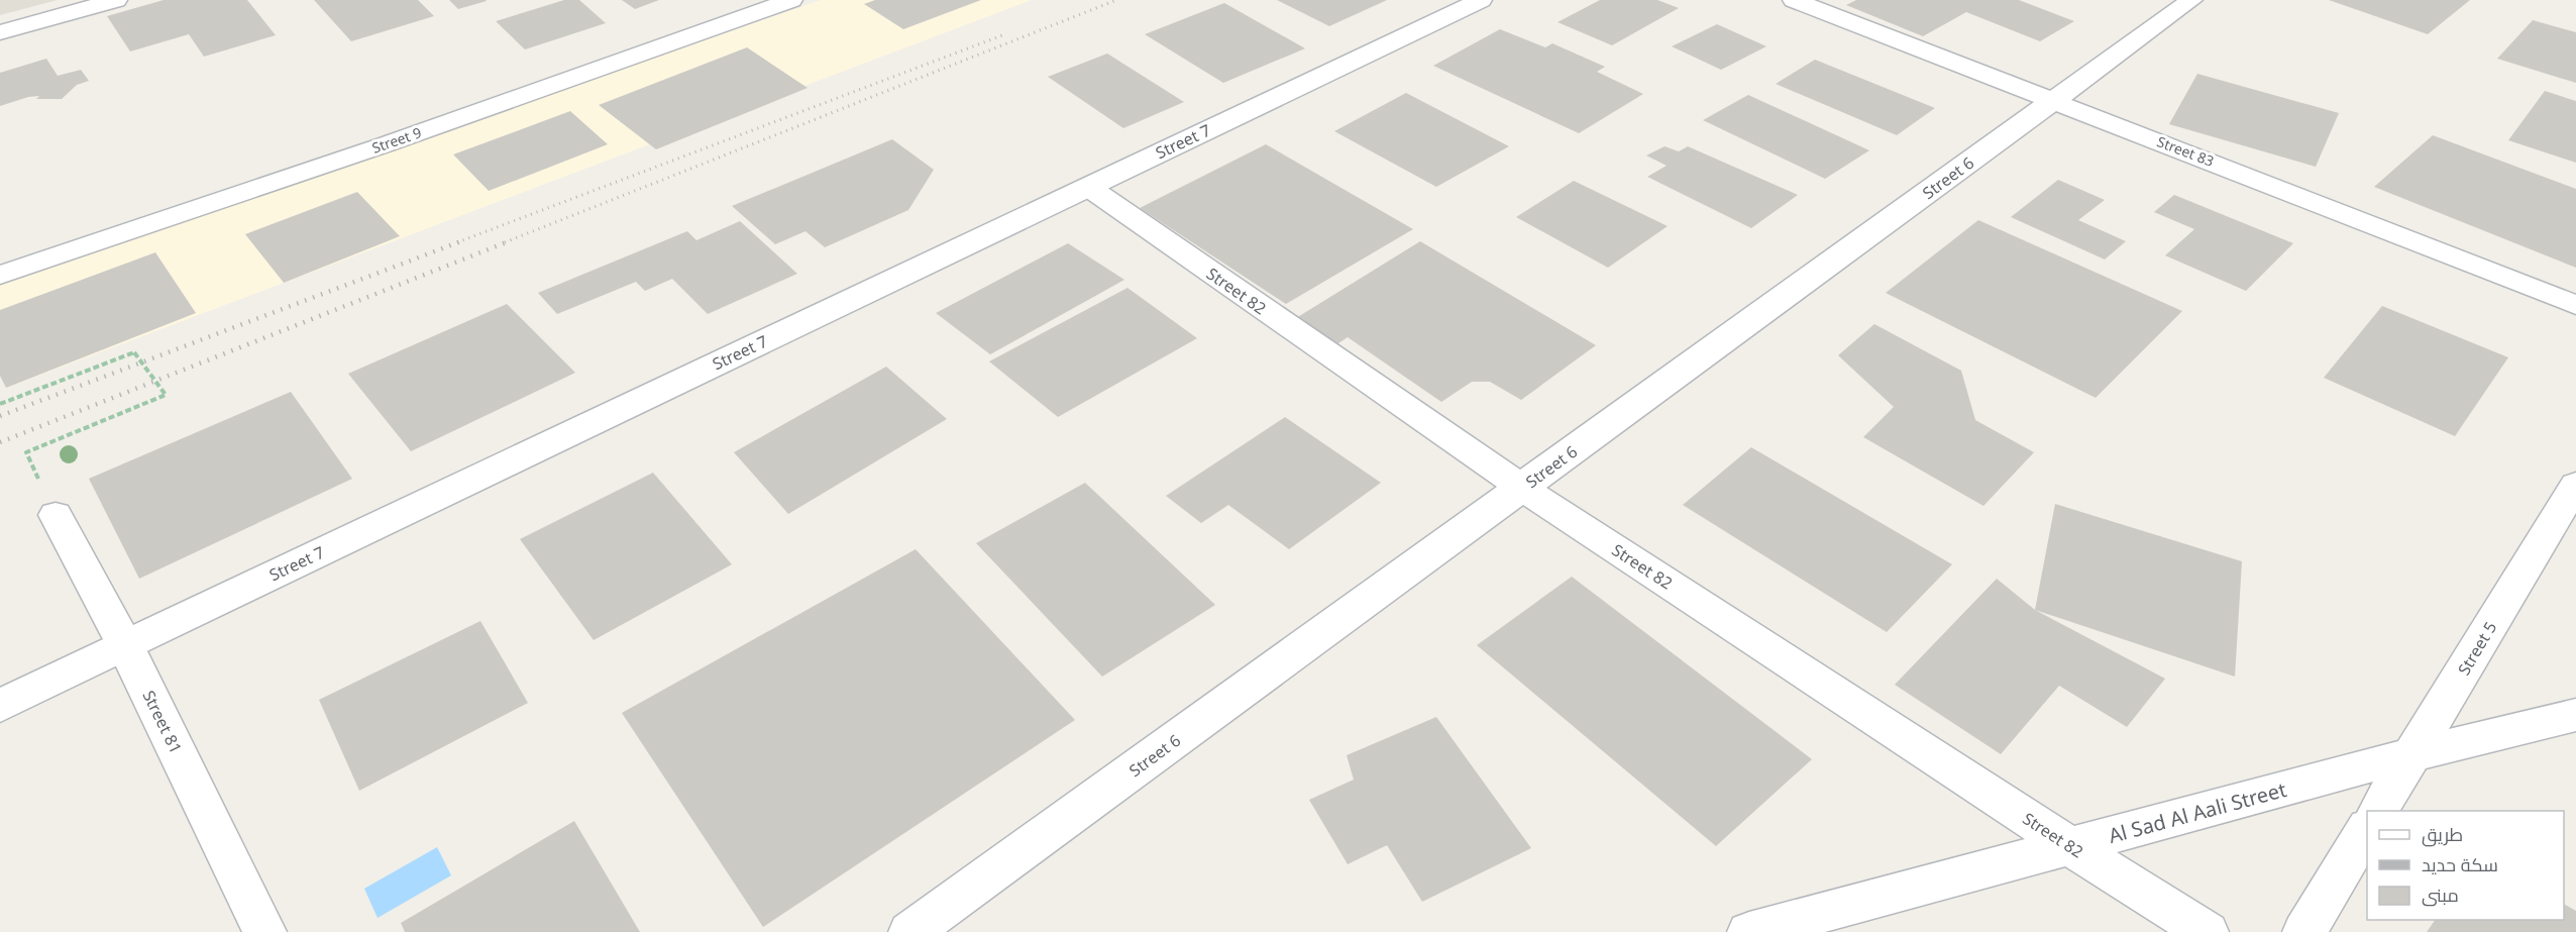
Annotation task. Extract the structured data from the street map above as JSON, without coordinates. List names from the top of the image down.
{
  "streets": {
    "street": [
      "Street 9",
      "Street 7",
      "Street 83",
      "Street 6",
      "Street 82",
      "Street 5",
      "Street 81",
      "Al Sad Al Aali Street"
    ]
  },
  "crossings": [
    ["Street 7", "Street 82"],
    ["Street 7", "Street 81"],
    ["Street 83", "Street 6"],
    ["Street 6", "Street 82"],
    ["Street 82", "Al Sad Al Aali Street"],
    ["Street 5", "Al Sad Al Aali Street"]
  ],
  "legend": ["طريق", "سكة حديد", "مبنى"]
}
